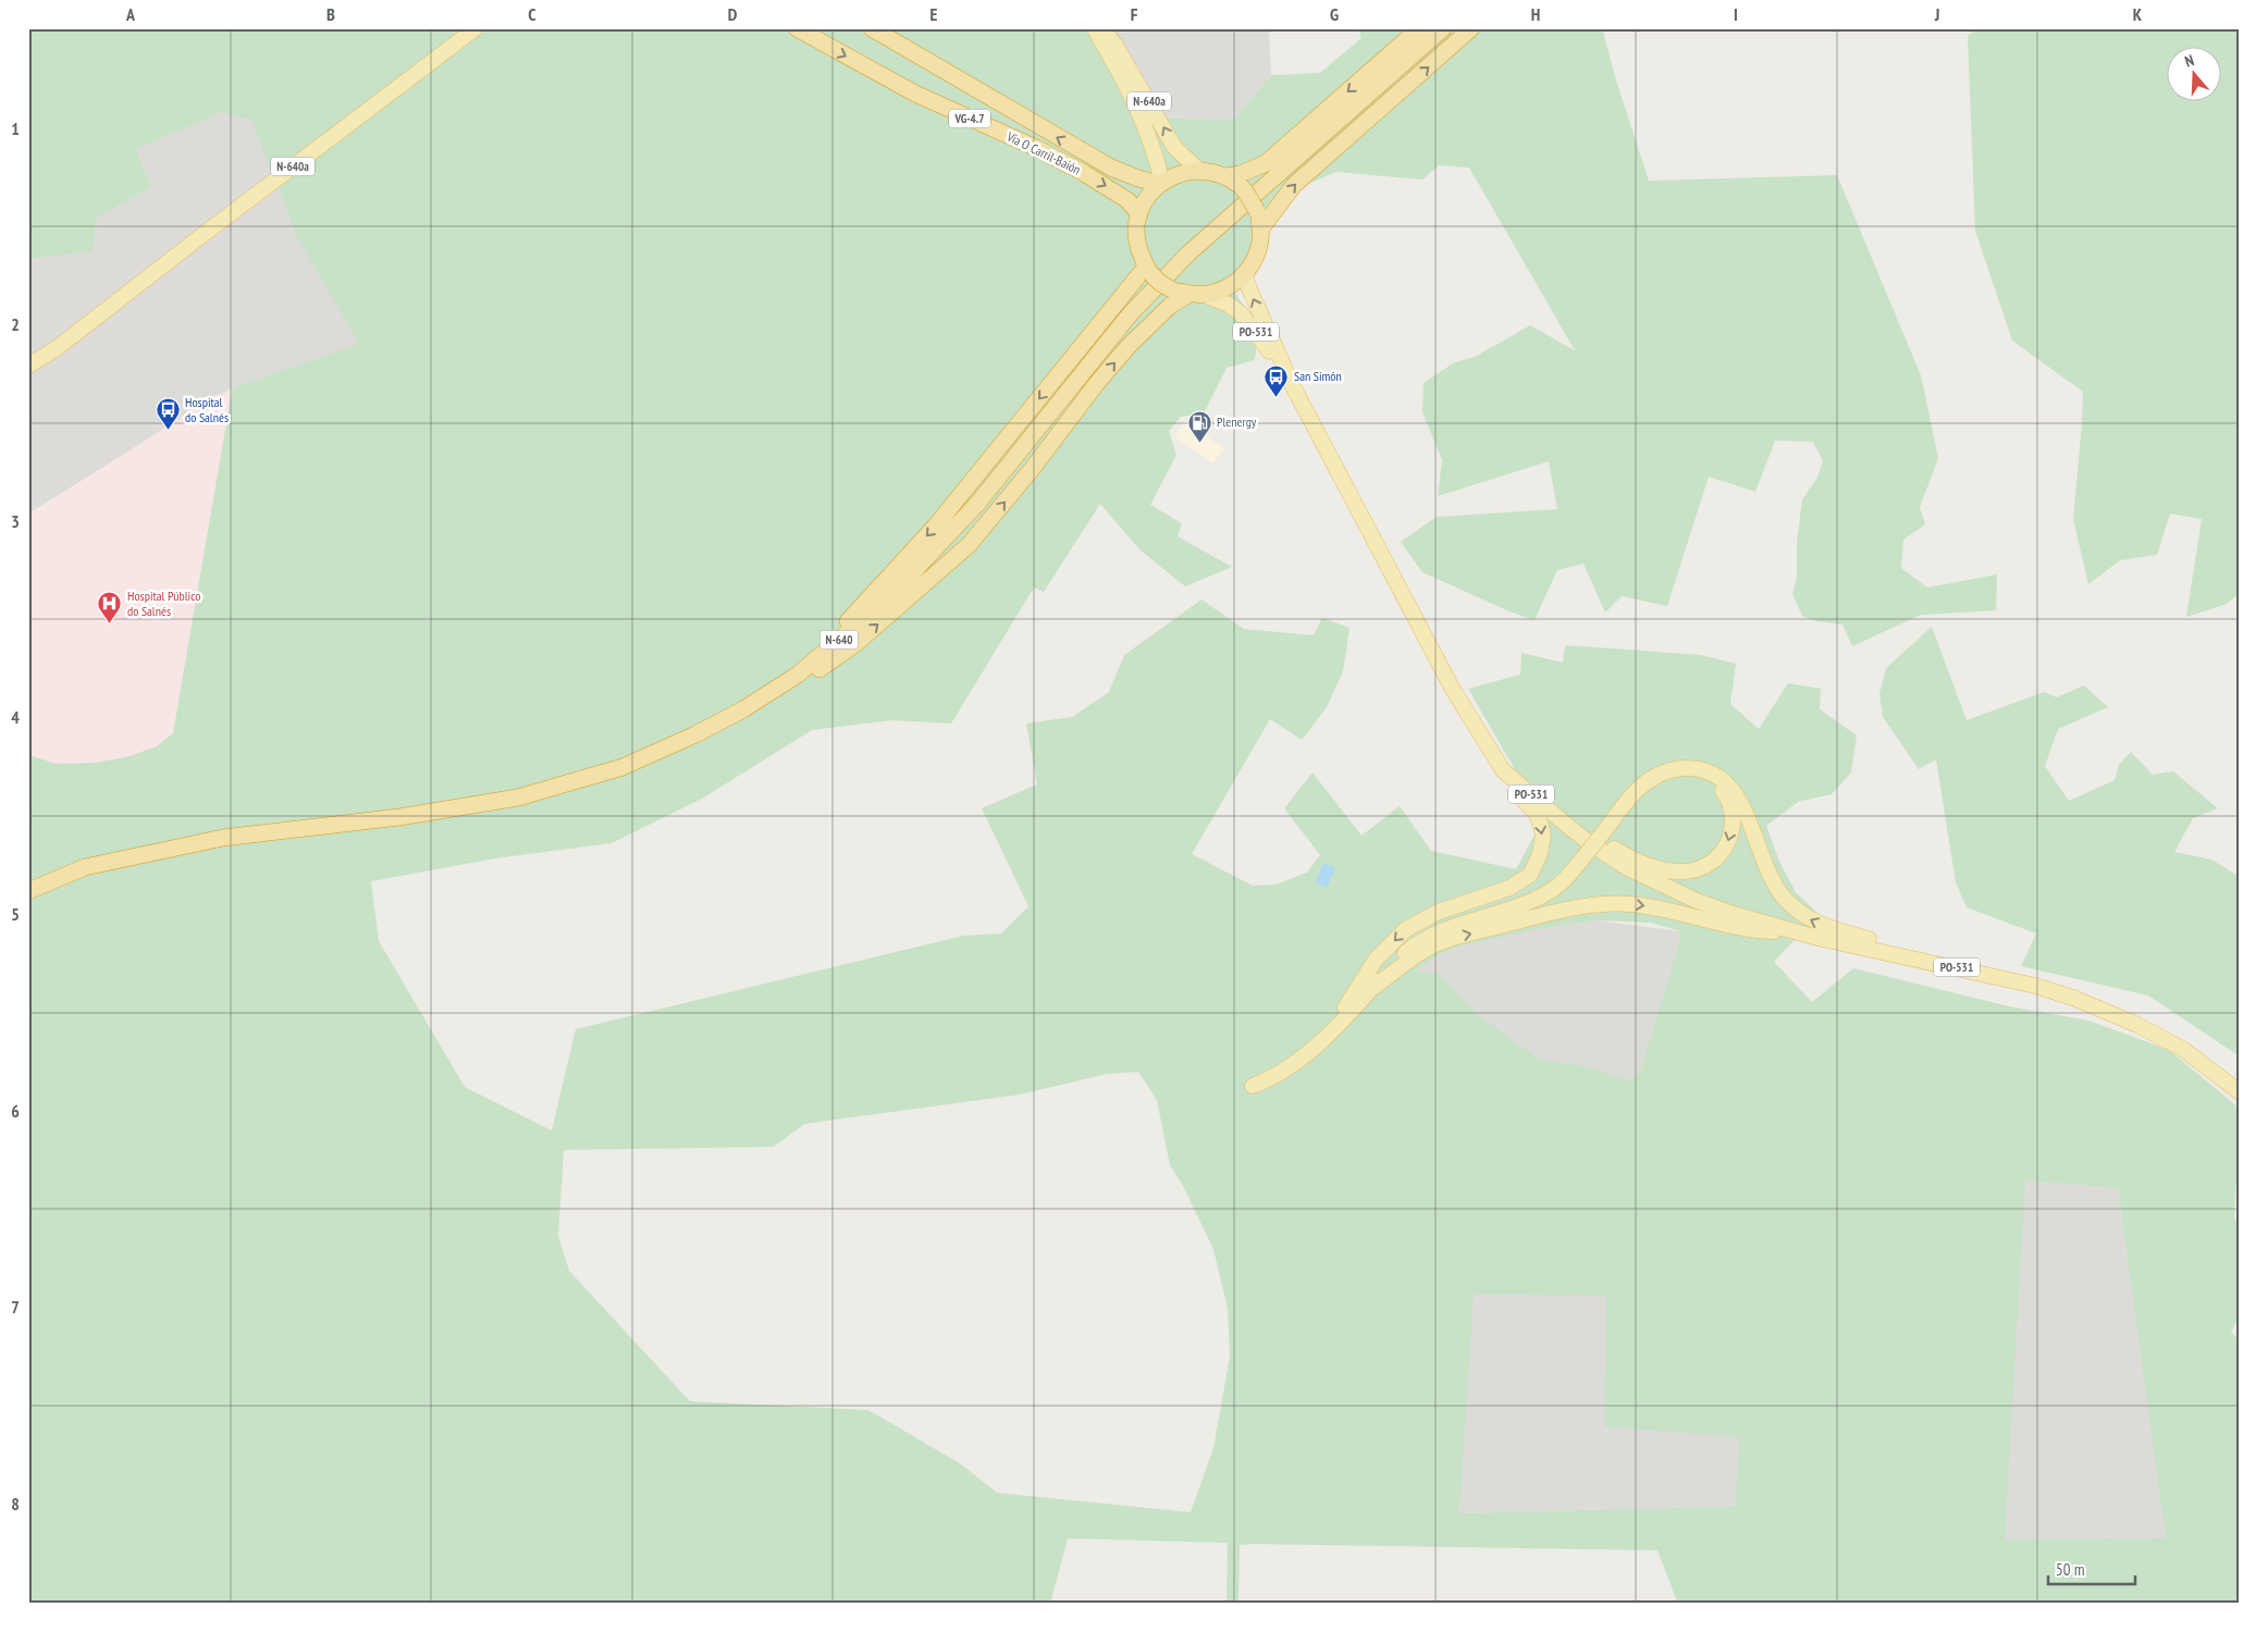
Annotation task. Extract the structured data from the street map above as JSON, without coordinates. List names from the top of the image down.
{
  "streets": {
    "highway": ["VG-4.7", "Vía O Carril-Baión", "N-640"],
    "main road": ["N-640a", "PO-531"]
  },
  "crossings": [
    ["N-640a", "Vía O Carril-Baión"],
    ["N-640a", "PO-531"],
    ["Vía O Carril-Baión", "PO-531"]
  ],
  "places": {
    "bus stop": ["San Simón", "Hospital do Salnés"],
    "fuel station": ["Plenergy"],
    "hospital": ["Hospital Público do Salnés"]
  },
  "scale_bar": "50 m",
  "north": "top",
  "grid": {
    "columns": [
      "A",
      "B",
      "C",
      "D",
      "E",
      "F",
      "G",
      "H",
      "I",
      "J",
      "K"
    ],
    "rows": [
      "1",
      "2",
      "3",
      "4",
      "5",
      "6",
      "7",
      "8"
    ]
  }
}
